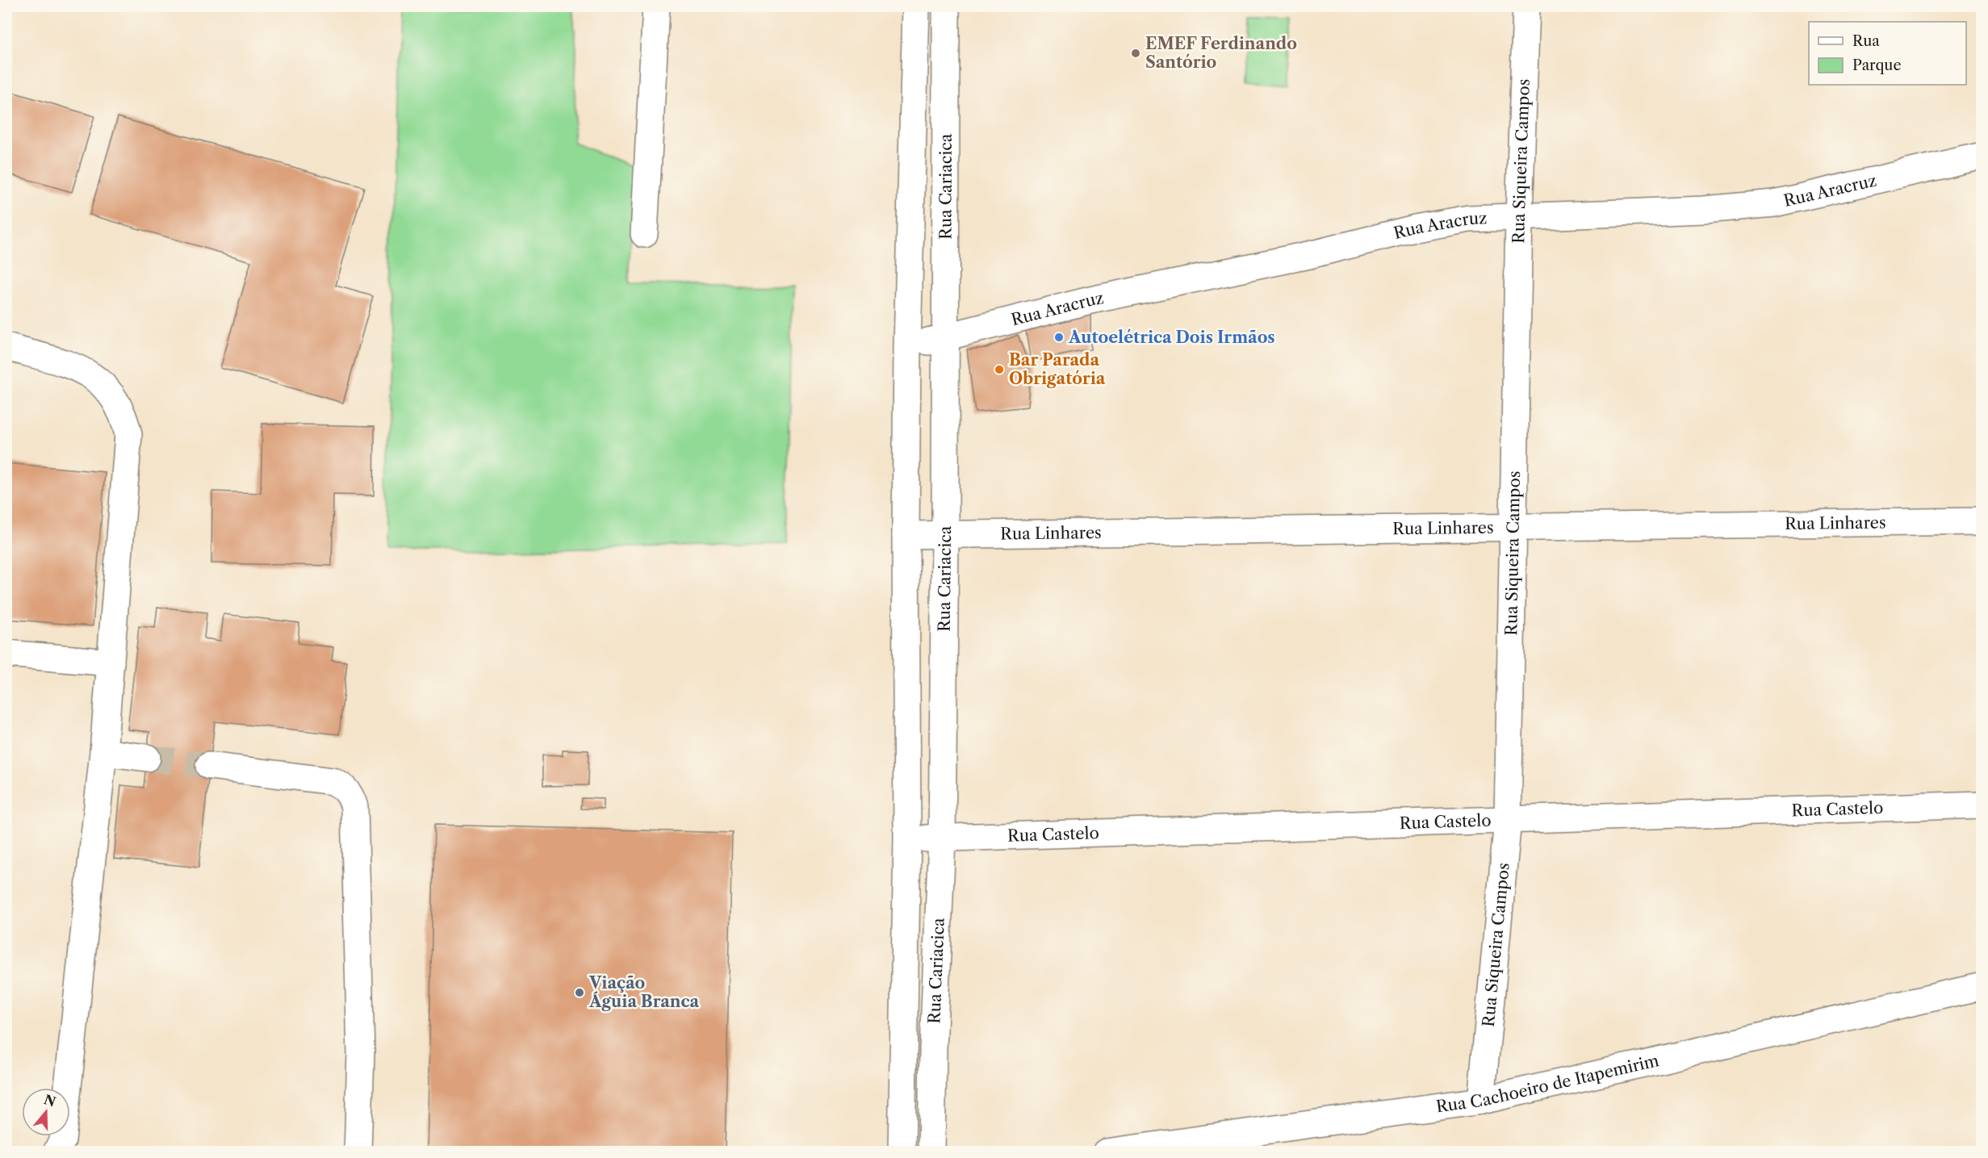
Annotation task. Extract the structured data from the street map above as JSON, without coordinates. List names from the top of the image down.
{
  "streets": {
    "street": [
      "Rua Siqueira Campos",
      "Rua Cariacica",
      "Rua Aracruz",
      "Rua Linhares",
      "Rua Castelo",
      "Rua Cachoeiro de Itapemirim"
    ]
  },
  "crossings": [
    ["Rua Siqueira Campos", "Rua Aracruz"],
    ["Rua Siqueira Campos", "Rua Linhares"],
    ["Rua Siqueira Campos", "Rua Castelo"],
    ["Rua Siqueira Campos", "Rua Cachoeiro de Itapemirim"],
    ["Rua Cariacica", "Rua Aracruz"],
    ["Rua Cariacica", "Rua Linhares"],
    ["Rua Cariacica", "Rua Castelo"]
  ],
  "places": [
    "EMEF Ferdinando Santório",
    "Autoelétrica Dois Irmãos",
    "Bar Parada Obrigatória",
    "Viação Águia Branca"
  ],
  "legend": ["Rua", "Parque"],
  "north": "top"
}
